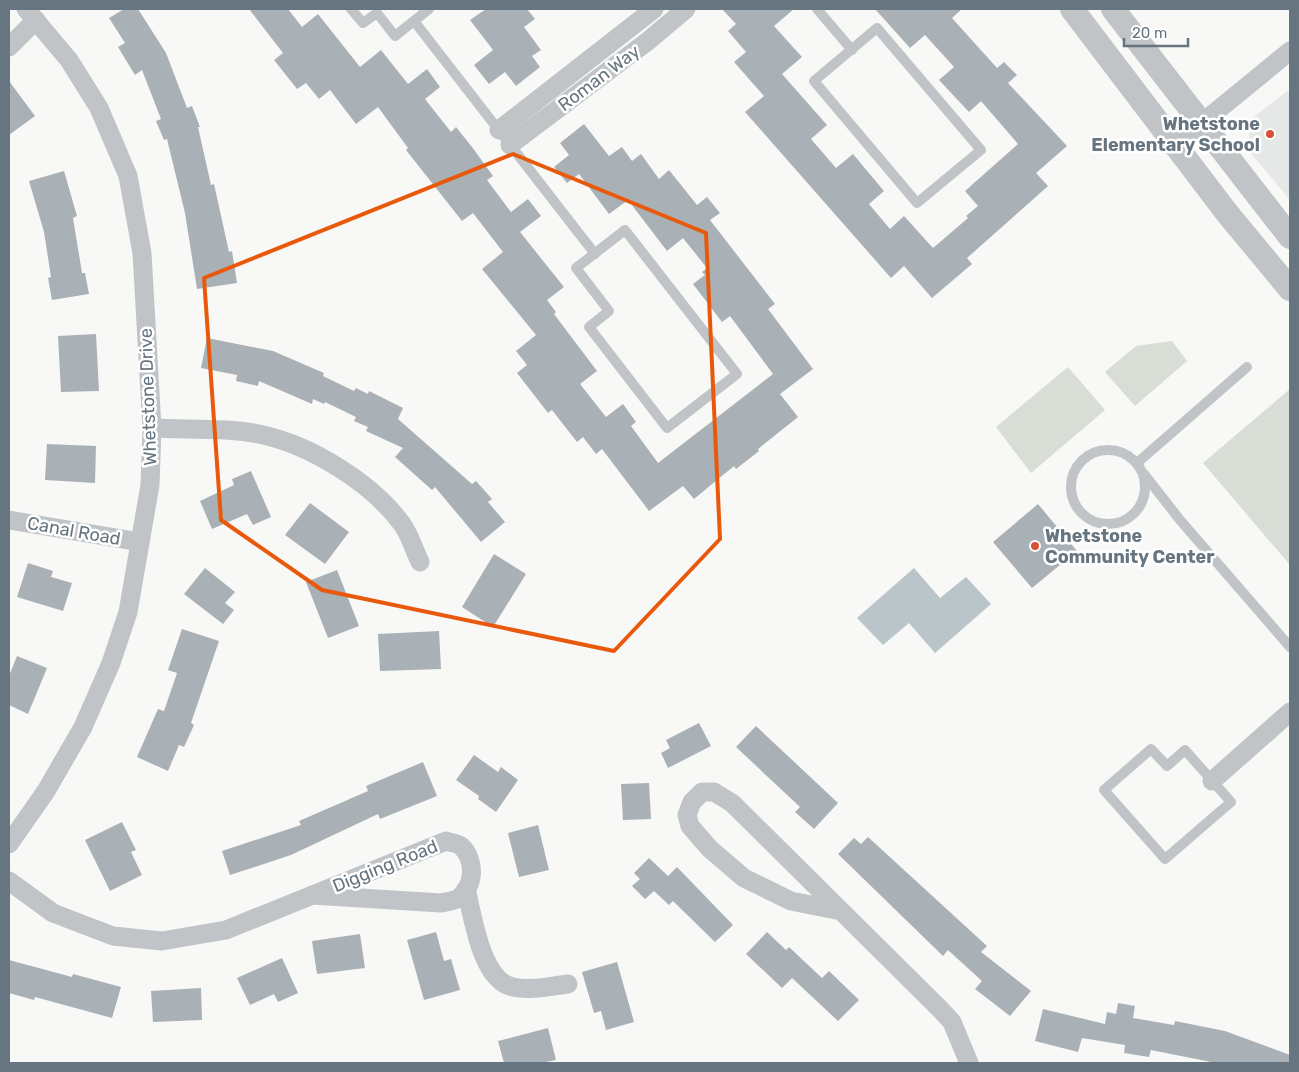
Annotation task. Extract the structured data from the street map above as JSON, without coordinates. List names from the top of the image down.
{
  "streets": {
    "street": [
      "Roman Way",
      "Whetstone Drive",
      "Canal Road",
      "Digging Road"
    ]
  },
  "crossings": [
    ["Whetstone Drive", "Canal Road"]
  ],
  "places": ["Whetstone Elementary School", "Whetstone Community Center"],
  "scale_bar": "20 m"
}
